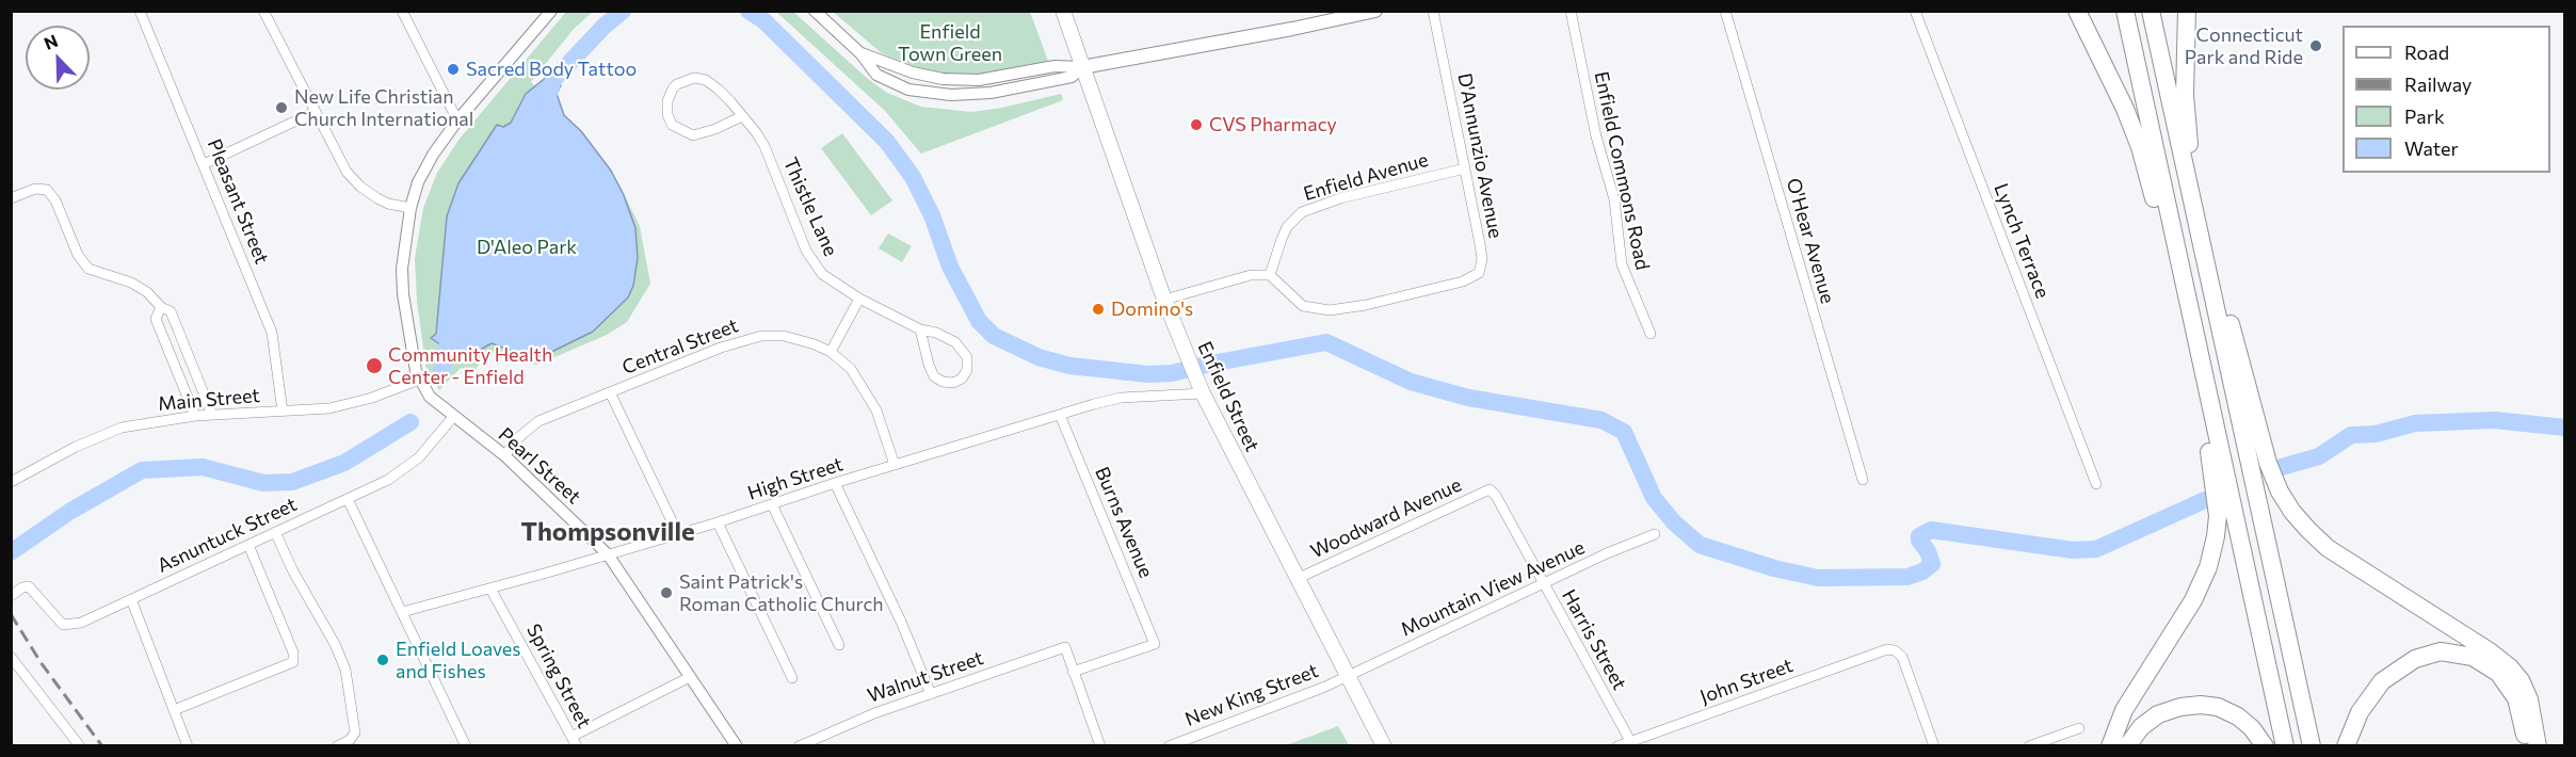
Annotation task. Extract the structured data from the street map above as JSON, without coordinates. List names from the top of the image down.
{
  "streets": {
    "main road": ["Enfield Street"],
    "street": [
      "D'Annunzio Avenue",
      "Enfield Commons Road",
      "Enfield Avenue",
      "Pleasant Street",
      "Thistle Lane",
      "O'Hear Avenue",
      "Lynch Terrace",
      "Central Street",
      "Main Street",
      "Pearl Street",
      "High Street",
      "Woodward Avenue",
      "Burns Avenue",
      "Asnuntuck Street",
      "Mountain View Avenue",
      "Harris Street",
      "Spring Street",
      "Walnut Street",
      "John Street",
      "New King Street"
    ]
  },
  "crossings": [
    ["D'Annunzio Avenue", "Enfield Avenue"],
    ["Pleasant Street", "Main Street"],
    ["Central Street", "Pearl Street"],
    ["Central Street", "High Street"],
    ["Enfield Street", "High Street"],
    ["Enfield Street", "Woodward Avenue"],
    ["Enfield Street", "Mountain View Avenue"],
    ["Enfield Street", "New King Street"],
    ["Main Street", "Pearl Street"],
    ["Pearl Street", "High Street"],
    ["Pearl Street", "Asnuntuck Street"],
    ["High Street", "Burns Avenue"],
    ["High Street", "Spring Street"],
    ["Woodward Avenue", "Harris Street"],
    ["Burns Avenue", "Walnut Street"],
    ["Mountain View Avenue", "Harris Street"],
    ["Mountain View Avenue", "New King Street"],
    ["Harris Street", "John Street"]
  ],
  "districts": ["Thompsonville"],
  "parks": ["Enfield Town Green", "D'Aleo Park"],
  "places": [
    "Connecticut Park and Ride",
    "Sacred Body Tattoo",
    "New Life Christian Church International",
    "CVS Pharmacy",
    "Domino's",
    "Community Health Center - Enfield",
    "Saint Patrick's Roman Catholic Church",
    "Enfield Loaves and Fishes"
  ],
  "legend": [
    "Road",
    "Railway",
    "Park",
    "Water"
  ],
  "north": "top left"
}
